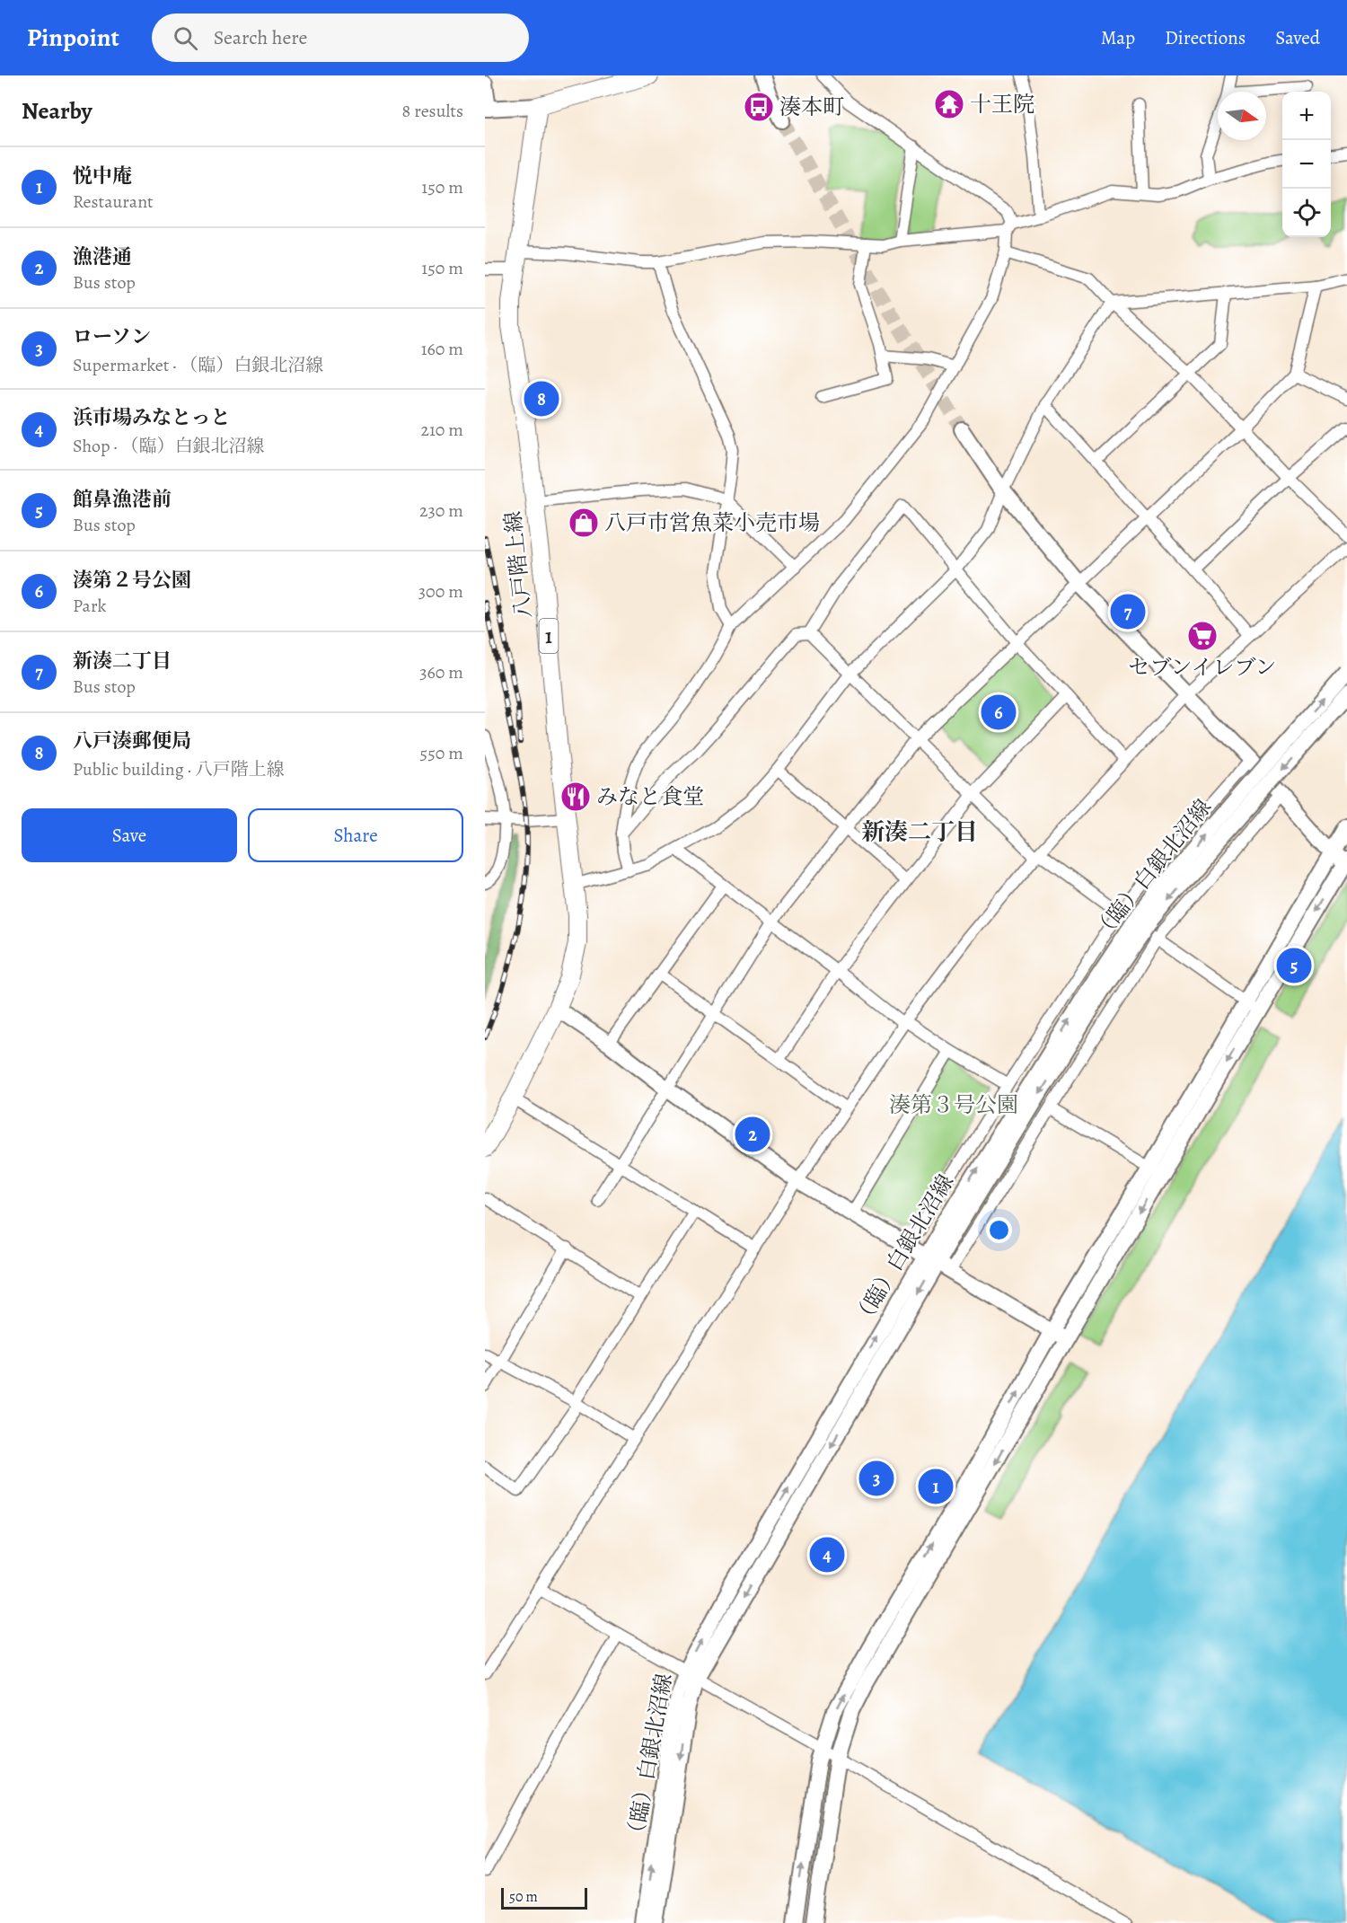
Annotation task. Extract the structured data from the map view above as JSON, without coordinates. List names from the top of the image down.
{
  "streets": {
    "main road": ["八戸階上線", "1"],
    "street": ["（臨）白銀北沼線"]
  },
  "districts": ["新湊二丁目"],
  "parks": ["湊第３号公園"],
  "places": {
    "temple": ["十王院"],
    "bus stop": ["湊本町"],
    "shop": ["八戸市営魚菜小売市場"],
    "supermarket": ["セブンイレブン"],
    "restaurant": ["みなと食堂"]
  },
  "scale_bar": "50 m",
  "north": "right",
  "page": {
    "header": "Pinpoint",
    "search": "Search here",
    "nav": ["Map", "Directions", "Saved"],
    "heading": ["Nearby", "8 results"],
    "map_buttons": ["+", "−"],
    "list": [
      {
        "mark": "1",
        "name": "悦中庵",
        "note": "Restaurant",
        "value": "150 m"
      },
      {
        "mark": "2",
        "name": "漁港通",
        "note": "Bus stop",
        "value": "150 m"
      },
      {
        "mark": "3",
        "name": "ローソン",
        "note": "Supermarket · （臨）白銀北沼線",
        "value": "160 m"
      },
      {
        "mark": "4",
        "name": "浜市場みなとっと",
        "note": "Shop · （臨）白銀北沼線",
        "value": "210 m"
      },
      {
        "mark": "5",
        "name": "館鼻漁港前",
        "note": "Bus stop",
        "value": "230 m"
      },
      {
        "mark": "6",
        "name": "湊第２号公園",
        "note": "Park",
        "value": "300 m"
      },
      {
        "mark": "7",
        "name": "新湊二丁目",
        "note": "Bus stop",
        "value": "360 m"
      },
      {
        "mark": "8",
        "name": "八戸湊郵便局",
        "note": "Public building · 八戸階上線",
        "value": "550 m"
      }
    ],
    "pins": [
      "8",
      "7",
      "6",
      "5",
      "2",
      "3",
      "1",
      "4"
    ],
    "buttons": ["Save", "Share"],
    "scale": "50 m"
  }
}
